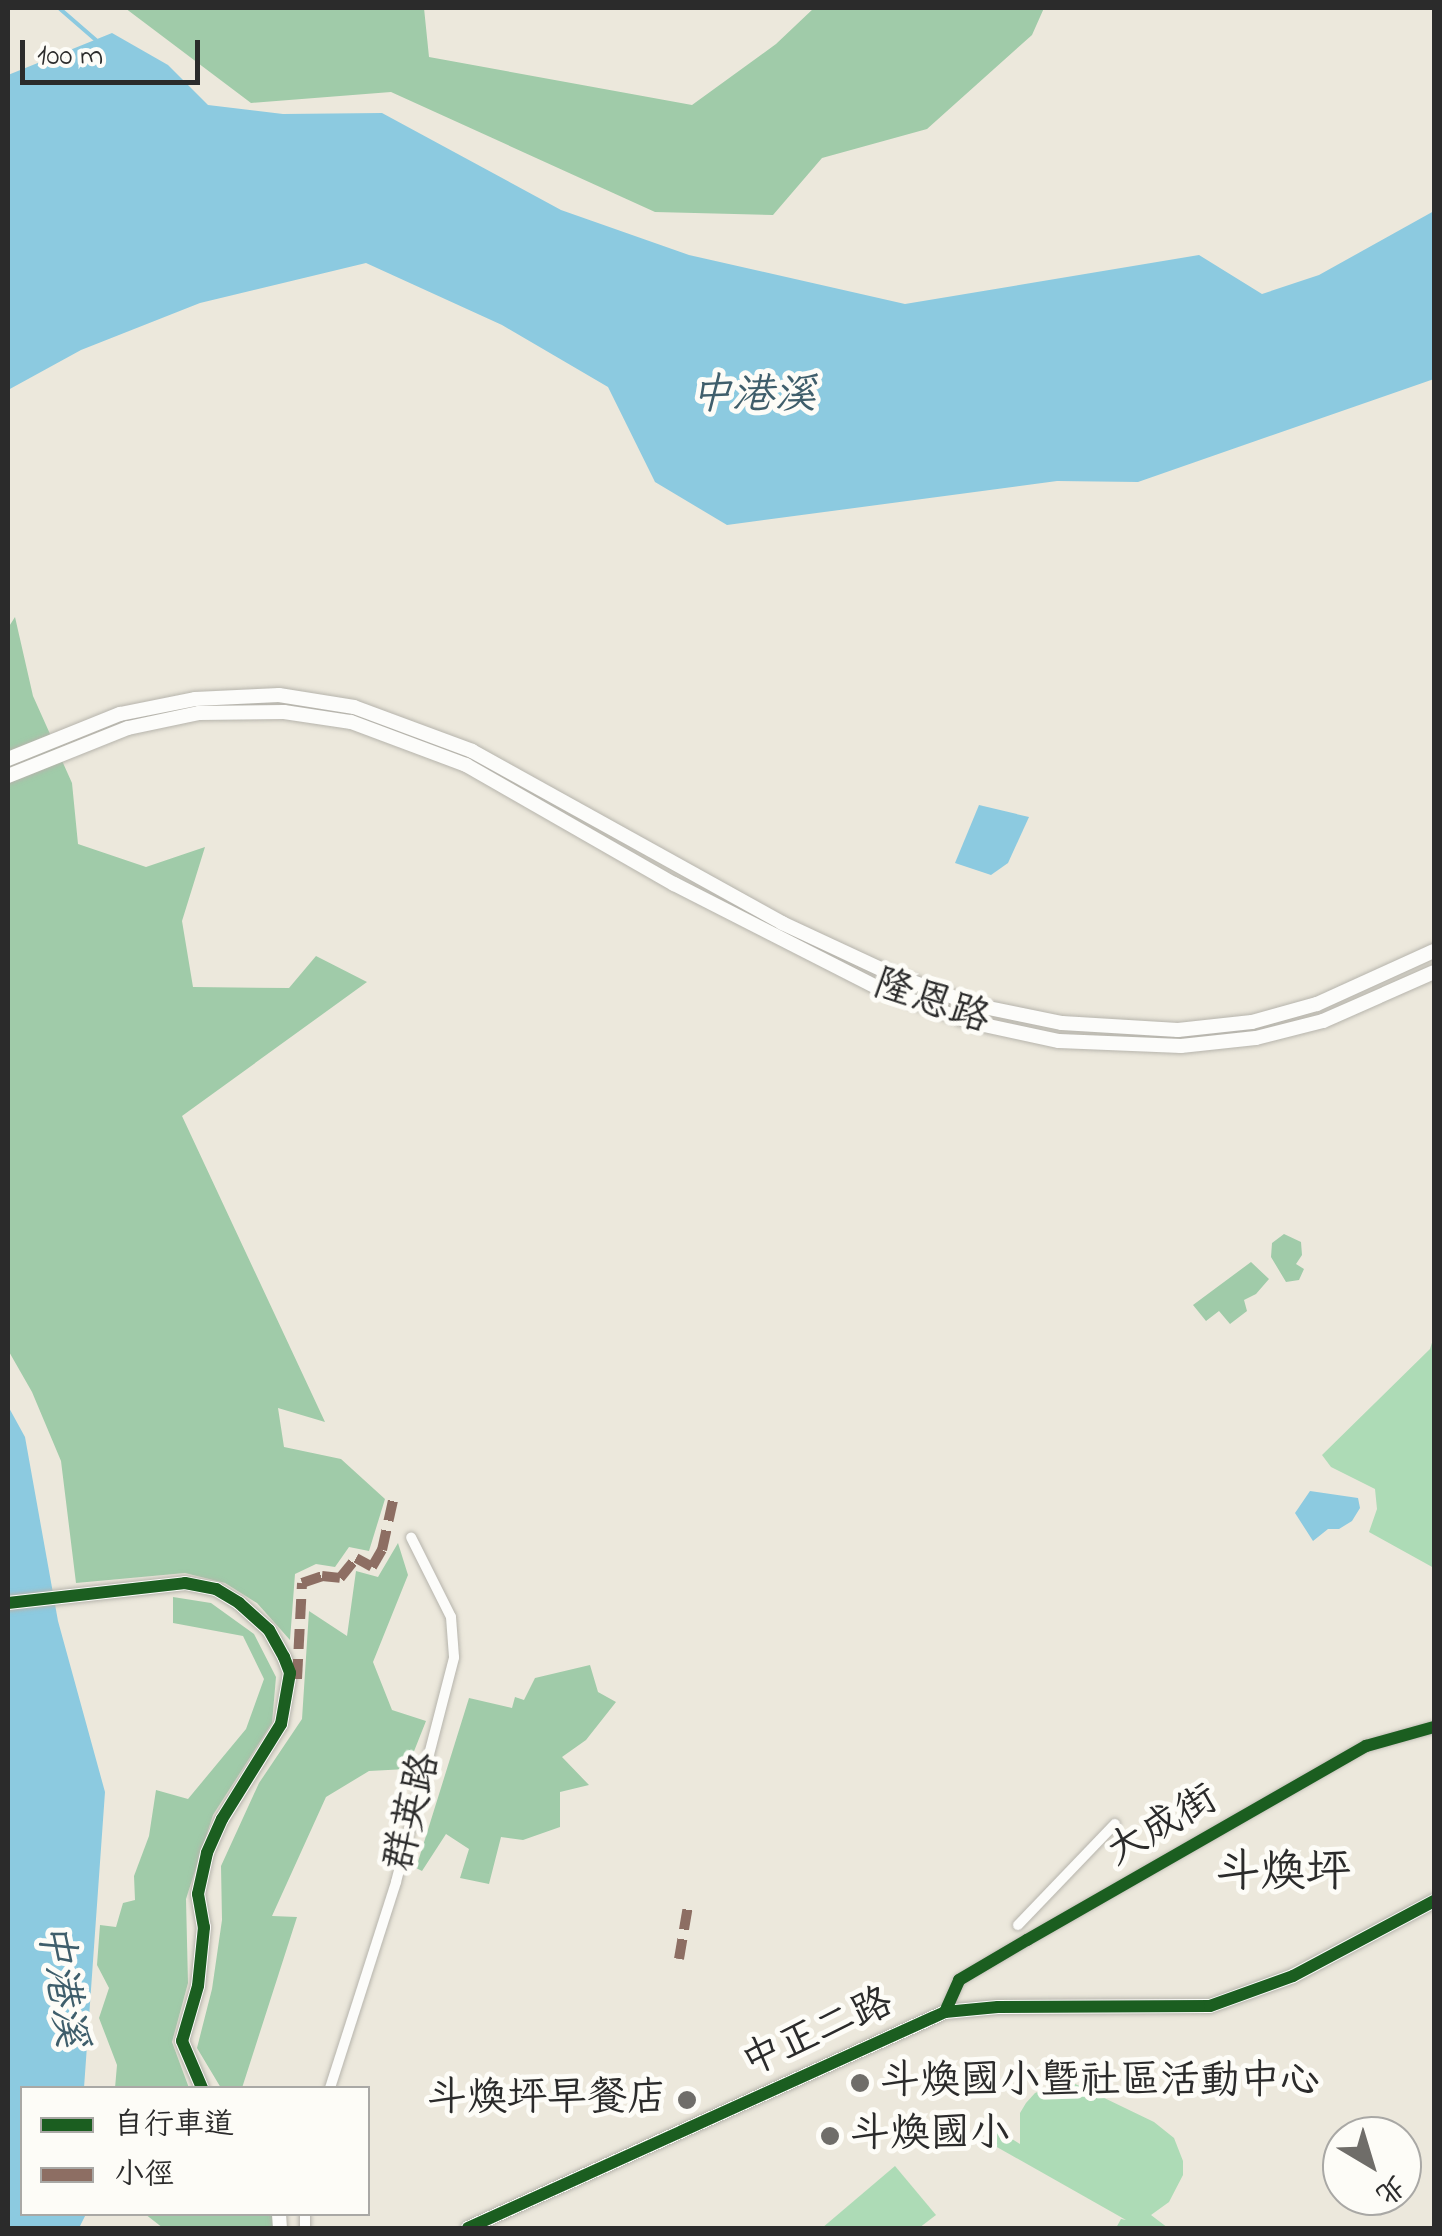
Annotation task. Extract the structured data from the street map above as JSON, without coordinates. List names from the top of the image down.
{
  "streets": {
    "main road": ["隆恩路", "中正二路"],
    "street": ["群英路", "大成街"]
  },
  "crossings": [
    ["大成街", "中正二路"]
  ],
  "districts": ["斗煥坪"],
  "water": ["中港溪"],
  "places": ["斗煥國小暨社區活動中心", "斗煥坪早餐店", "斗煥國小"],
  "legend": ["自行車道", "小徑"],
  "scale_bar": "100 m",
  "north": "bottom right"
}
